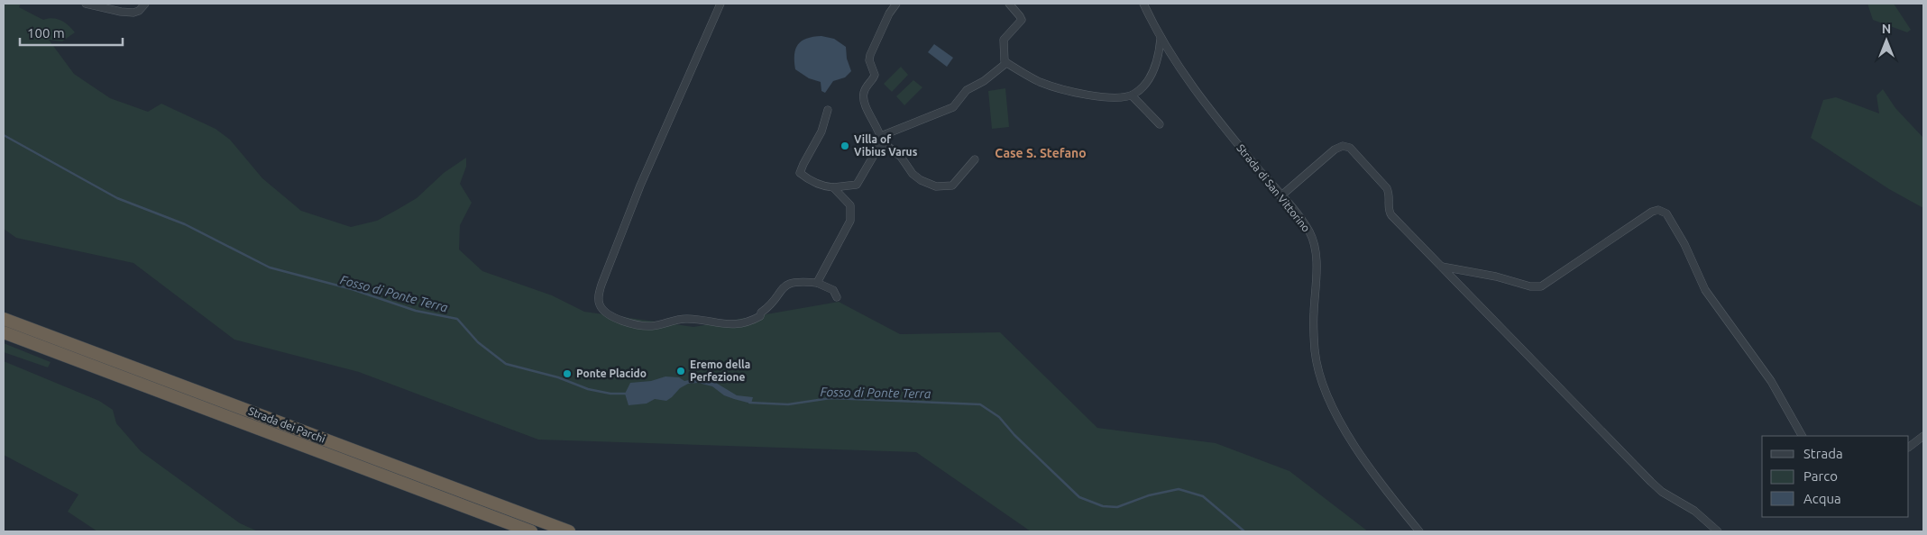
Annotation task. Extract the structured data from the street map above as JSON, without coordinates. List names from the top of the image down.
{
  "streets": {
    "highway": ["Strada dei Parchi"],
    "street": ["Strada di San Vittorino"]
  },
  "districts": ["Case S. Stefano"],
  "water": ["Fosso di Ponte Terra"],
  "places": ["Villa of Vibius Varus", "Eremo della Perfezione", "Ponte Placido"],
  "legend": ["Strada", "Parco", "Acqua"],
  "scale_bar": "100 m",
  "north": "top"
}
